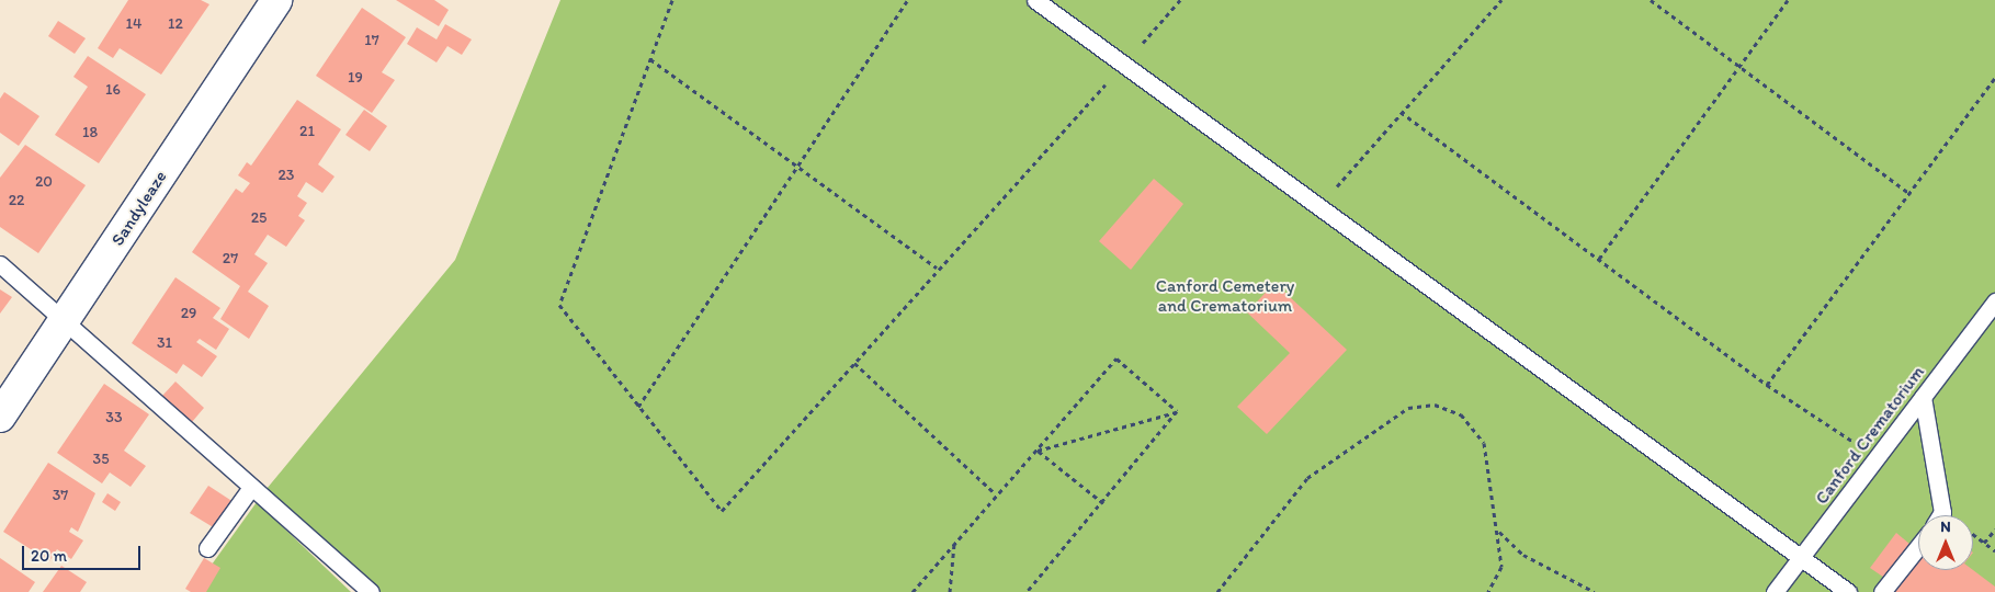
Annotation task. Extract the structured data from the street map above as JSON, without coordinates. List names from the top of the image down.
{
  "streets": {
    "street": ["Sandyleaze"],
    "lane": ["Canford Crematorium"]
  },
  "parks": ["Canford Cemetery and Crematorium"],
  "house_numbers": [
    "14",
    "12",
    "17",
    "19",
    "16",
    "21",
    "18",
    "23",
    "20",
    "22",
    "25",
    "27",
    "29",
    "31",
    "33",
    "35",
    "37"
  ],
  "scale_bar": "20 m",
  "north": "top"
}
